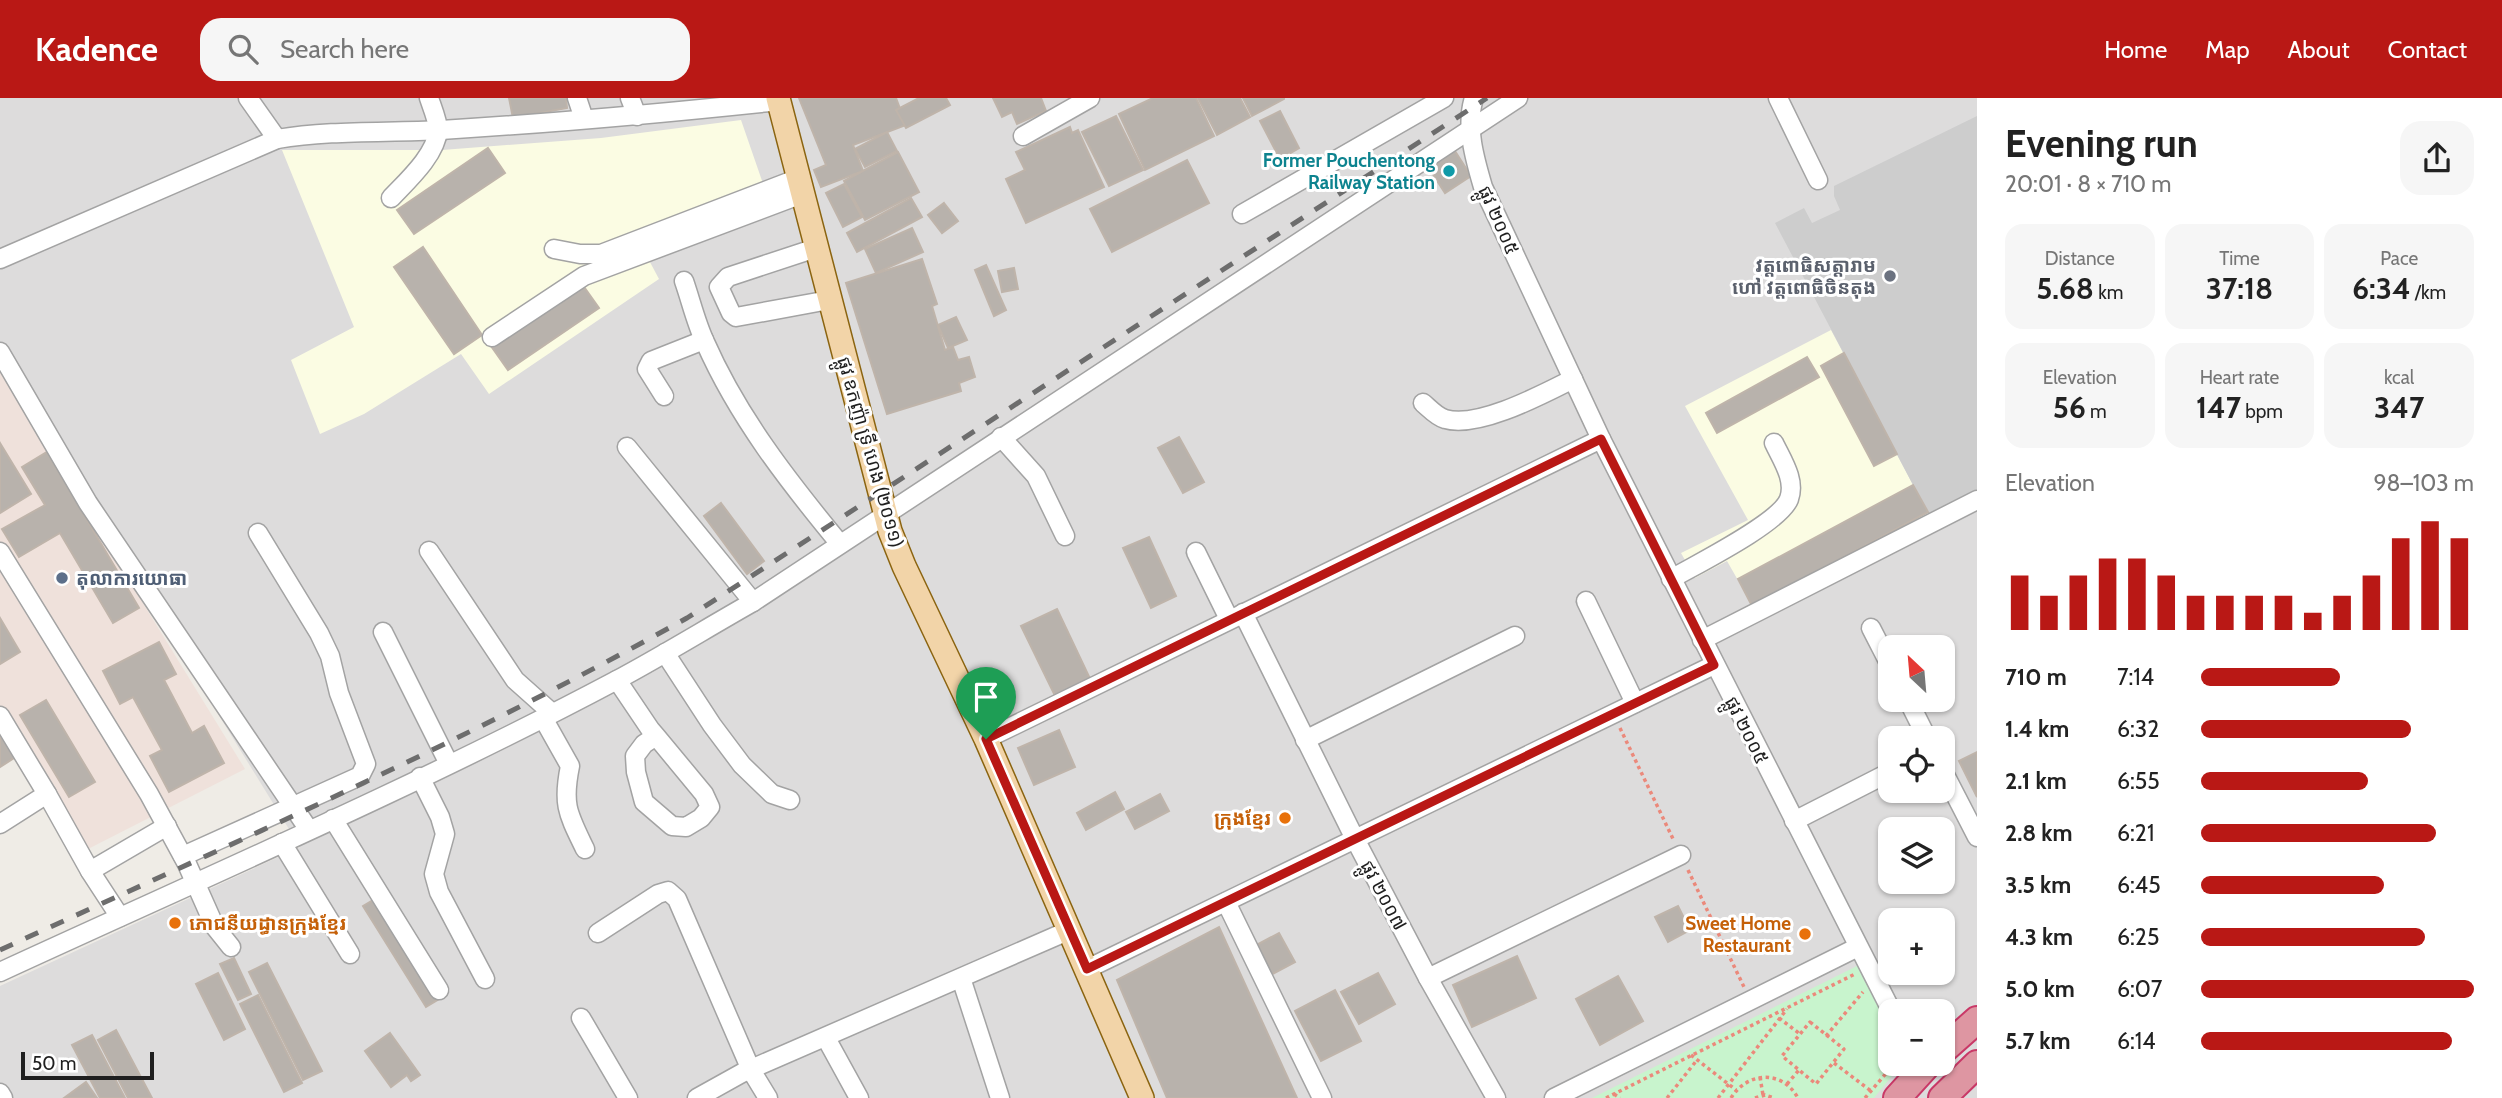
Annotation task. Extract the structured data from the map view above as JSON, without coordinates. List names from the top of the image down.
{
  "streets": {
    "main road": ["ផ្លូវ ឧកញ៉ា ទ្រី ហេង (២០១១)"],
    "street": ["ផ្លូវ ២០០៥", "ផ្លូវ ២០០៧"]
  },
  "places": [
    "Former Pouchentong Railway Station",
    "វត្តពោធិសត្តារាម ហៅ វត្តពោធិចិនតុង",
    "តុលាការយោធា",
    "ក្រុងខ្មែរ",
    "ភោជនីយដ្ធានក្រុងខ្មែរ",
    "Sweet Home Restaurant"
  ],
  "scale_bar": "50 m",
  "north": "top left",
  "page": {
    "header": "Kadence",
    "search": "Search here",
    "nav": [
      "Home",
      "Map",
      "About",
      "Contact"
    ],
    "heading": ["Evening run", "20:01 · 8 × 710 m"],
    "stats": [
      ["Distance", "5.68 km"],
      ["Time", "37:18"],
      ["Pace", "6:34 /km"],
      ["Elevation", "56 m"],
      ["Heart rate", "147 bpm"],
      ["kcal", "347"]
    ],
    "chart": ["Elevation", "98–103 m"],
    "map_buttons": ["+", "−"],
    "list": [
      {
        "name": "710 m",
        "note": "7:14"
      },
      {
        "name": "1.4 km",
        "note": "6:32"
      },
      {
        "name": "2.1 km",
        "note": "6:55"
      },
      {
        "name": "2.8 km",
        "note": "6:21"
      },
      {
        "name": "3.5 km",
        "note": "6:45"
      },
      {
        "name": "4.3 km",
        "note": "6:25"
      },
      {
        "name": "5.0 km",
        "note": "6:07"
      },
      {
        "name": "5.7 km",
        "note": "6:14"
      }
    ],
    "scale": "50 m"
  }
}
